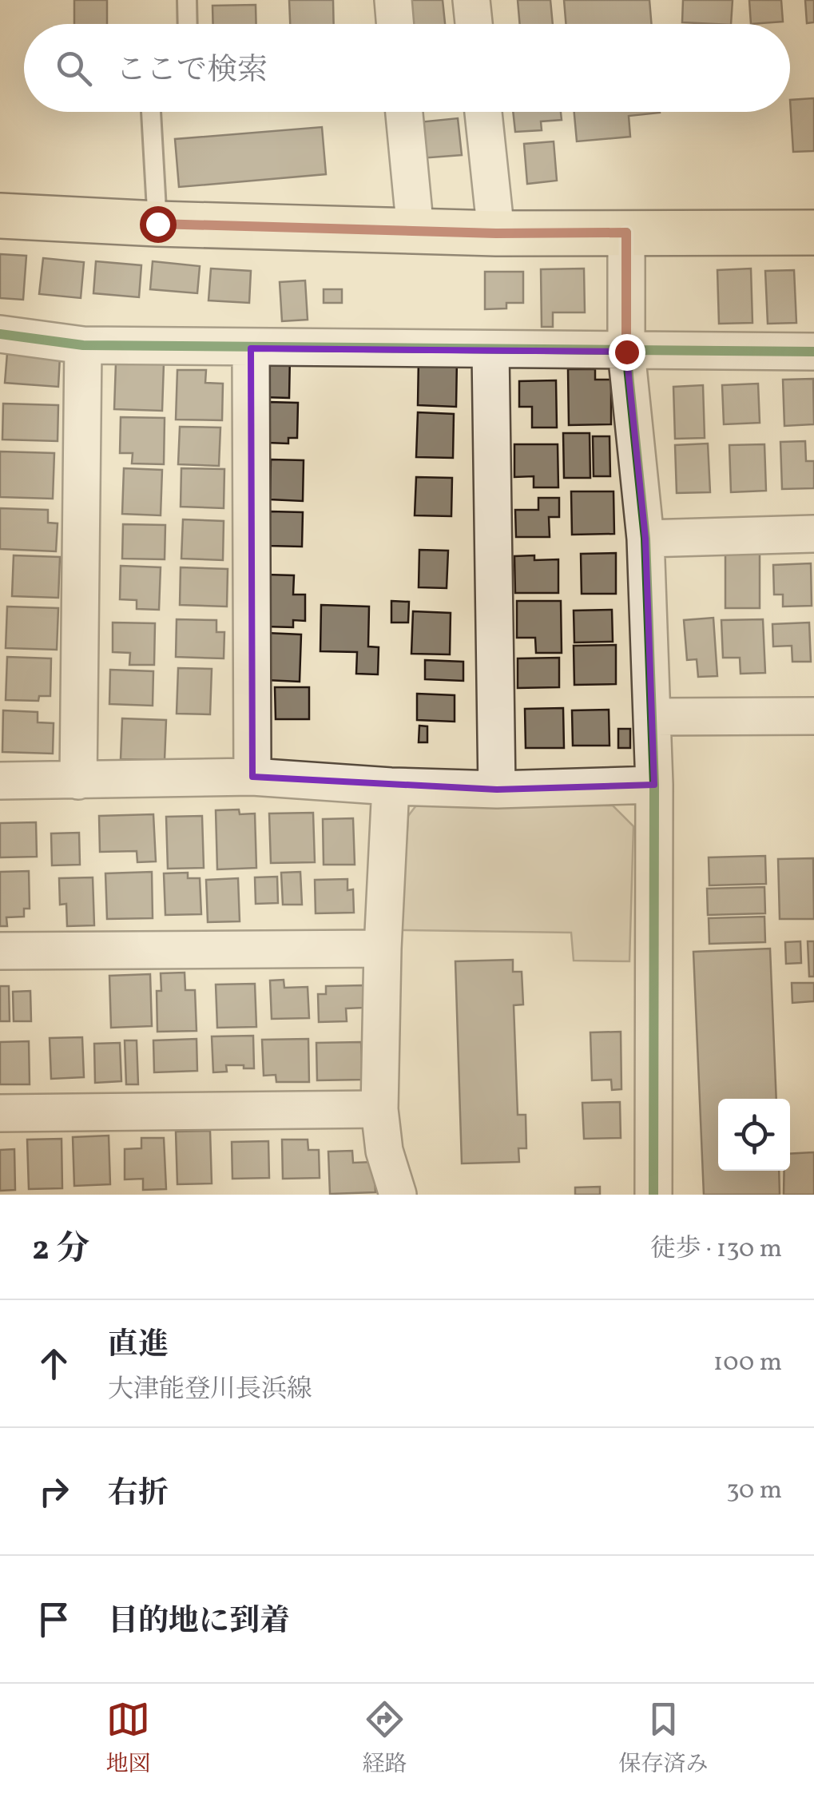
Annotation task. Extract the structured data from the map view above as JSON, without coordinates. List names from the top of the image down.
{
  "page": {
    "search": "ここで検索",
    "heading": ["2 分", "徒歩 · 130 m"],
    "list": [
      ["直進", "大津能登川長浜線", "100 m"],
      ["右折", "30 m"],
      "目的地に到着"
    ],
    "nav": ["地図", "経路", "保存済み"]
  }
}
